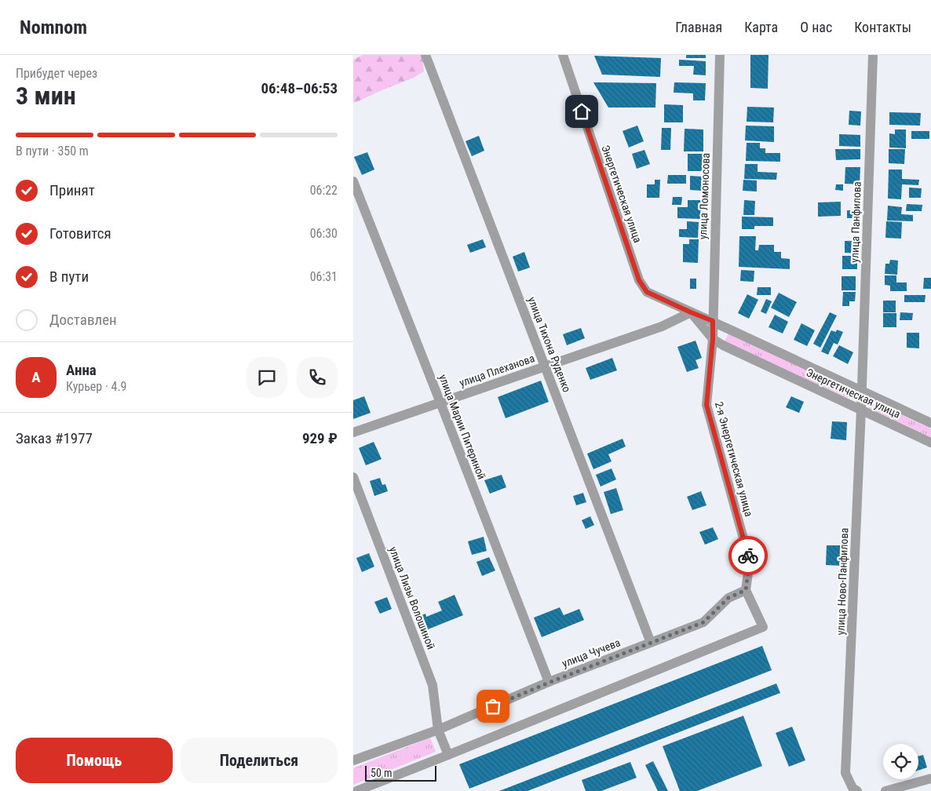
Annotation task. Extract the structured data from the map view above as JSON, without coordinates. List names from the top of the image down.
{
  "streets": {
    "street": [
      "Энергетическая улица",
      "улица Ломоносова",
      "улица Панфилова",
      "улица Тихона Руденко",
      "улица Плеханова",
      "улица Марии Питериной",
      "2-я Энергетическая улица",
      "улица Ново-Панфилова",
      "улица Лизы Волошиной",
      "улица Чучева"
    ]
  },
  "crossings": [
    ["Энергетическая улица", "улица Ломоносова"],
    ["Энергетическая улица", "улица Панфилова"],
    ["Энергетическая улица", "улица Плеханова"],
    ["Энергетическая улица", "2-я Энергетическая улица"],
    ["Энергетическая улица", "улица Ново-Панфилова"],
    ["улица Ломоносова", "2-я Энергетическая улица"],
    ["улица Панфилова", "улица Ново-Панфилова"],
    ["улица Тихона Руденко", "улица Плеханова"],
    ["улица Тихона Руденко", "улица Чучева"],
    ["улица Плеханова", "улица Марии Питериной"],
    ["улица Марии Питериной", "улица Чучева"],
    ["2-я Энергетическая улица", "улица Чучева"],
    ["улица Лизы Волошиной", "улица Чучева"]
  ],
  "scale_bar": "50 m",
  "page": {
    "header": "Nomnom",
    "nav": [
      "Главная",
      "Карта",
      "О нас",
      "Контакты"
    ],
    "heading": ["3 мин", "Прибудет через", "06:48–06:53"],
    "panel": [
      "Анна",
      "Курьер · 4.9",
      "Заказ #1977",
      "929 ₽"
    ],
    "bar": "В пути · 350 m",
    "list": [
      ["Принят", "06:22"],
      ["Готовится", "06:30"],
      ["В пути", "06:31"],
      "Доставлен"
    ],
    "round": "А",
    "buttons": ["Помощь", "Поделиться"],
    "scale": "50 m"
  }
}
